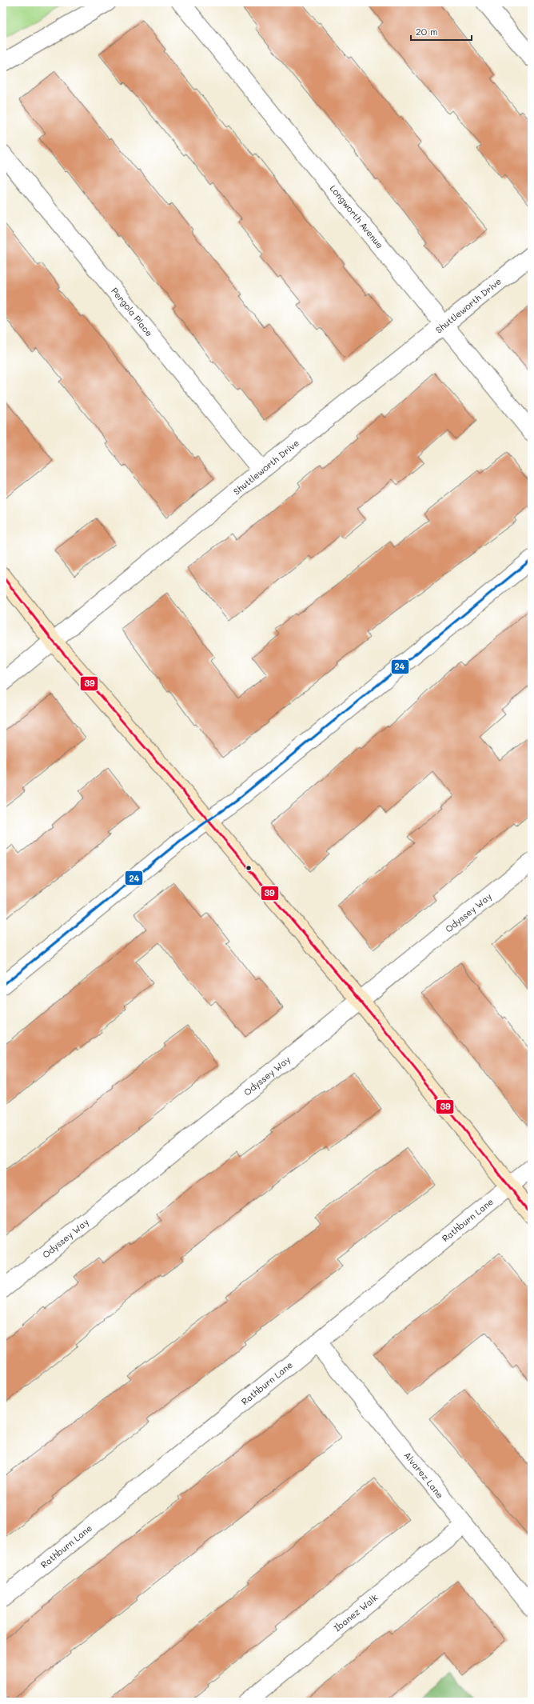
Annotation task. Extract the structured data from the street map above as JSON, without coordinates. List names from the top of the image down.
{
  "streets": {
    "street": [
      "Longworth Avenue",
      "Shuttleworth Drive",
      "Pergola Place",
      "Odyssey Way",
      "Rathburn Lane",
      "Alvarez Lane",
      "Ibanez Walk"
    ]
  },
  "crossings": [
    ["Longworth Avenue", "Shuttleworth Drive"],
    ["Shuttleworth Drive", "Pergola Place"],
    ["Rathburn Lane", "Alvarez Lane"],
    ["Alvarez Lane", "Ibanez Walk"]
  ],
  "lines": ["transit line 24", "transit line 39"],
  "scale_bar": "20 m"
}
